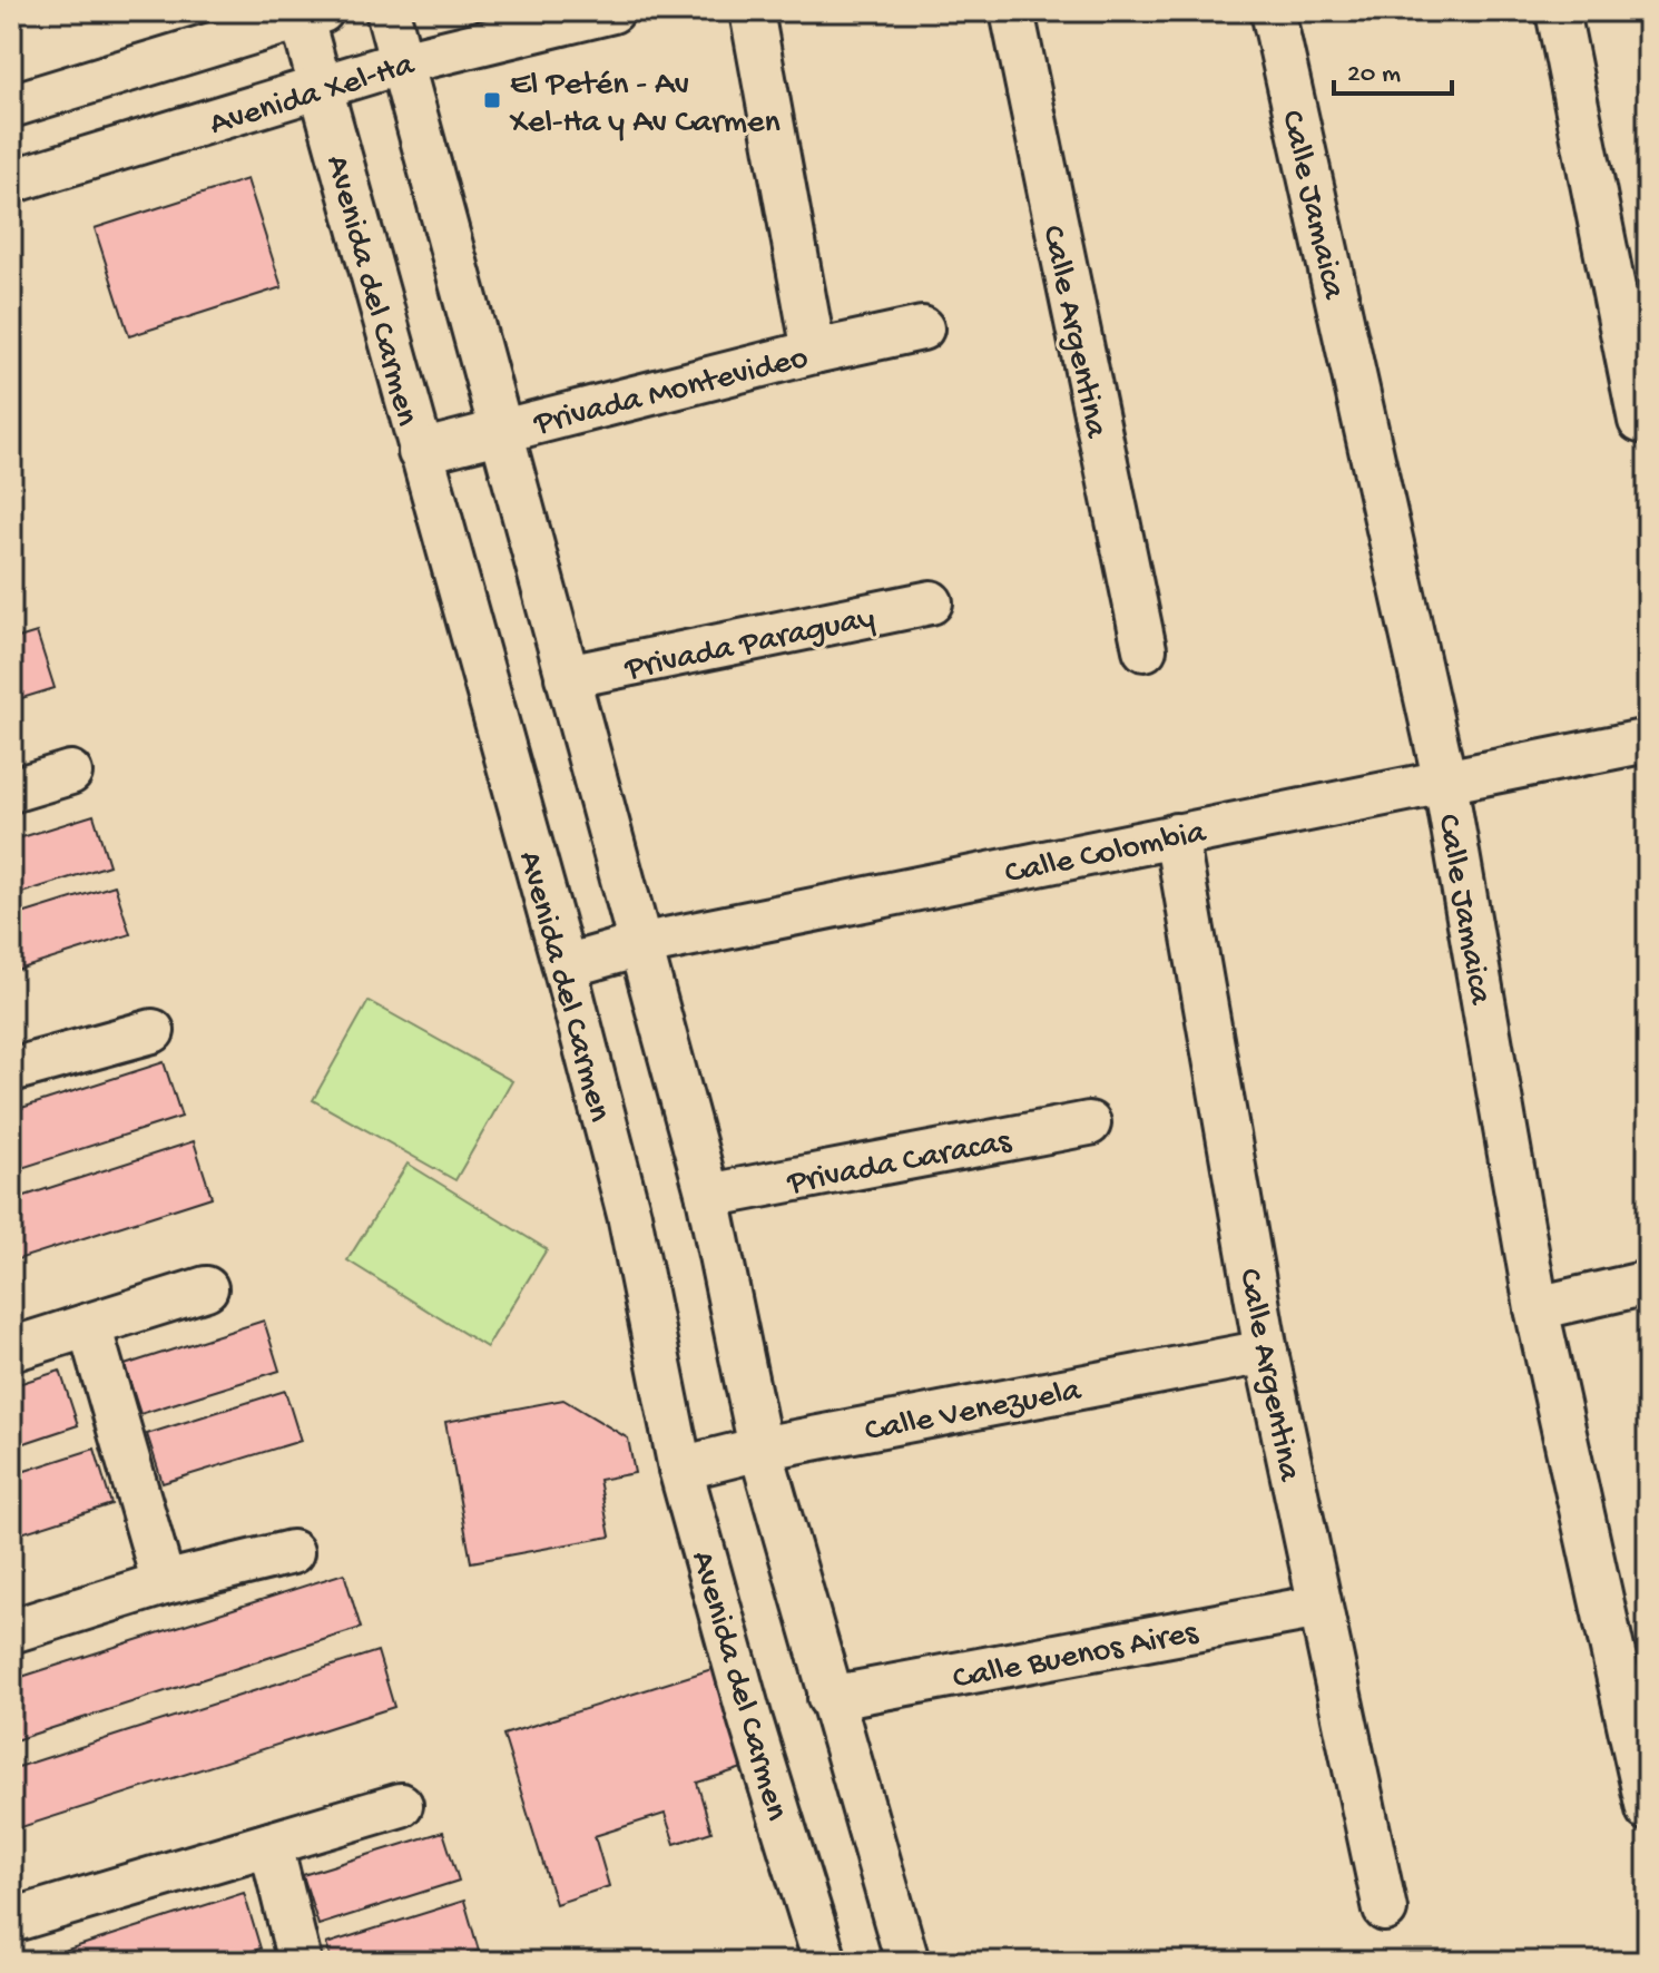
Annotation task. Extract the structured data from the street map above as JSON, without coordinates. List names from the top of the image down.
{
  "streets": {
    "street": [
      "Avenida Xel-Ha",
      "Calle Jamaica",
      "Avenida del Carmen",
      "Calle Argentina",
      "Privada Montevideo",
      "Privada Paraguay",
      "Calle Colombia",
      "Privada Caracas",
      "Calle Venezuela",
      "Calle Buenos Aires"
    ]
  },
  "crossings": [
    ["Avenida Xel-Ha", "Avenida del Carmen"],
    ["Calle Jamaica", "Calle Colombia"],
    ["Avenida del Carmen", "Privada Montevideo"],
    ["Avenida del Carmen", "Calle Colombia"],
    ["Avenida del Carmen", "Calle Venezuela"],
    ["Calle Argentina", "Calle Colombia"],
    ["Calle Argentina", "Calle Venezuela"],
    ["Calle Argentina", "Calle Buenos Aires"]
  ],
  "places": {
    "transit": ["El Petén - Av Xel-Ha y Av Carmen"]
  },
  "scale_bar": "20 m"
}
